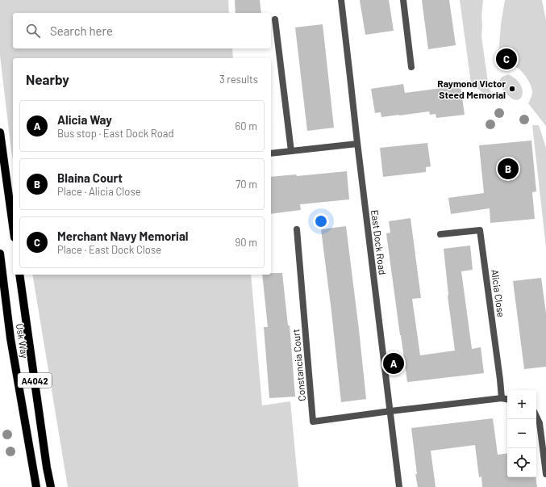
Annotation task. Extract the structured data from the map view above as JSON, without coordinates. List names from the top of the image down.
{
  "streets": {
    "main road": ["Usk Way", "A4042"],
    "street": ["East Dock Road", "Alicia Close", "Constancia Court"]
  },
  "crossings": [
    ["East Dock Road", "Constancia Court"]
  ],
  "places": ["Raymond Victor Steed Memorial"],
  "page": {
    "search": "Search here",
    "pins": ["C", "B", "A"],
    "heading": ["Nearby", "3 results"],
    "list": [
      {
        "mark": "A",
        "name": "Alicia Way",
        "note": "Bus stop · East Dock Road",
        "value": "60 m"
      },
      {
        "mark": "B",
        "name": "Blaina Court",
        "note": "Place · Alicia Close",
        "value": "70 m"
      },
      {
        "mark": "C",
        "name": "Merchant Navy Memorial",
        "note": "Place · East Dock Close",
        "value": "90 m"
      }
    ],
    "map_buttons": ["+", "−"]
  }
}
